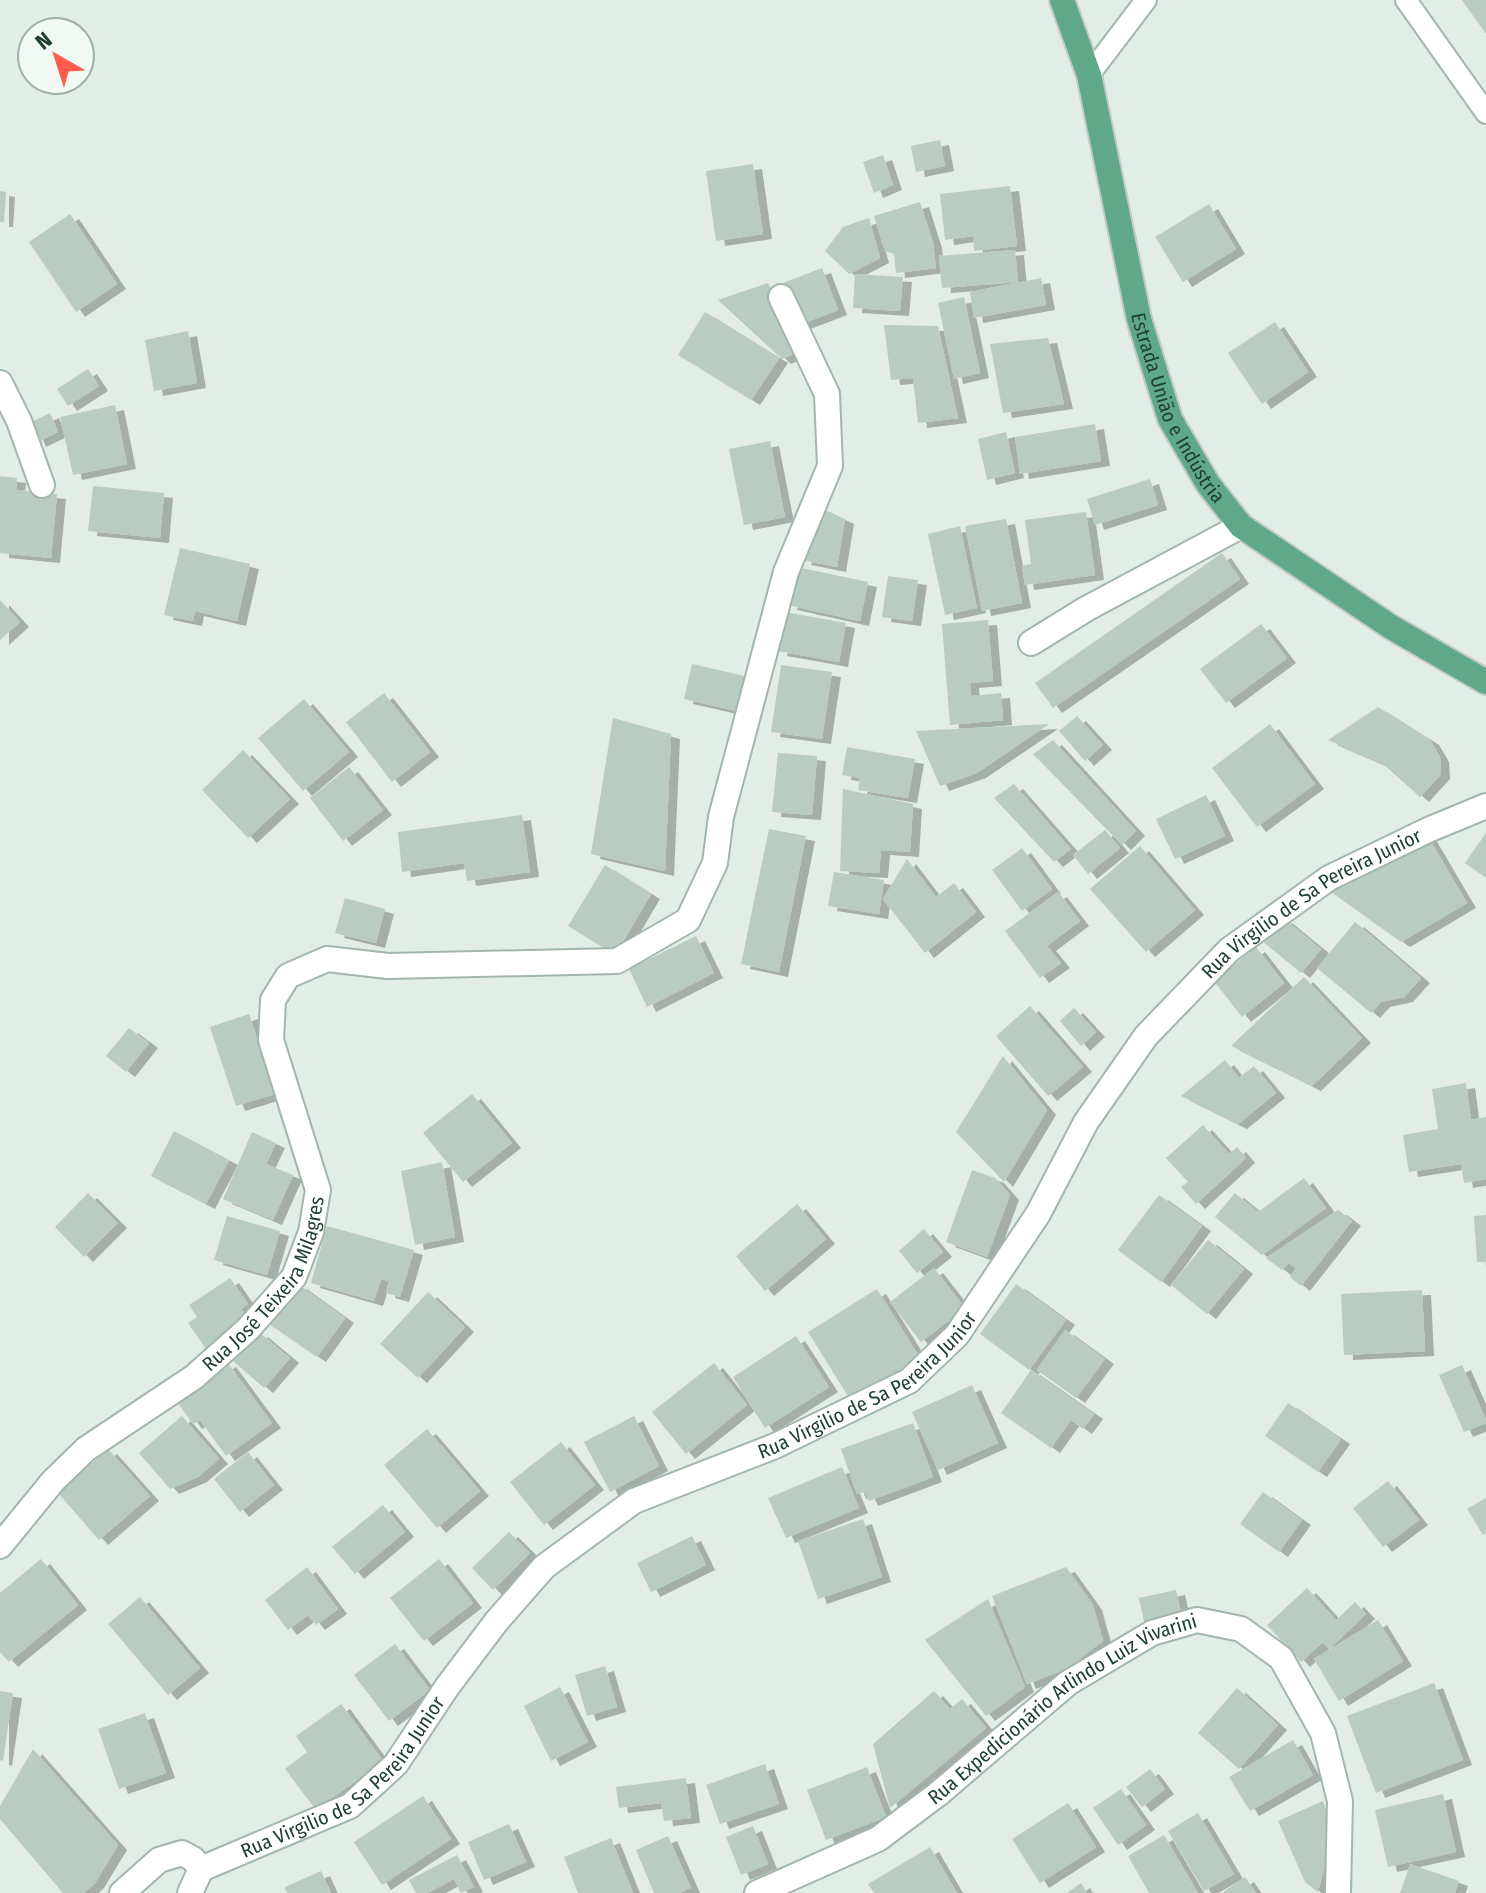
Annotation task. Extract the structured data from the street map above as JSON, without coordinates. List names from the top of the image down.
{
  "streets": {
    "main road": ["Estrada União e Indústria"],
    "street": ["Rua Virgilio de Sa Pereira Junior", "Rua José Teixeira Milagres", "Rua Expedicionário Arlindo Luiz Vivarini"]
  },
  "north": "top left"
}
